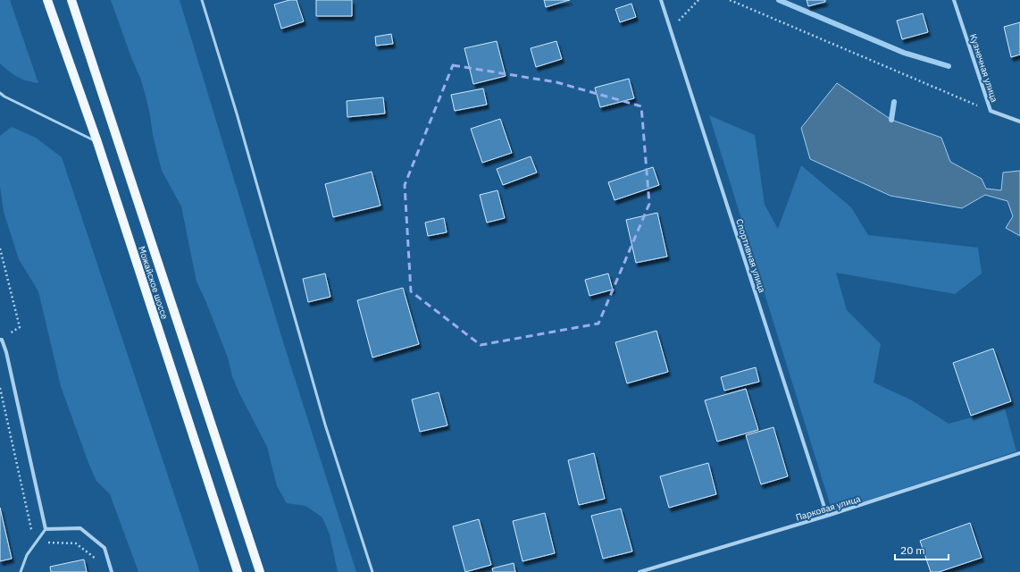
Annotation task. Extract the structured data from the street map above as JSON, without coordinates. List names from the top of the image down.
{
  "streets": {
    "main road": ["Можайское шоссе"],
    "street": ["Кузнечная улица", "Спортивная улица", "Парковая улица"]
  },
  "crossings": [
    ["Спортивная улица", "Парковая улица"]
  ],
  "scale_bar": "20 m"
}
